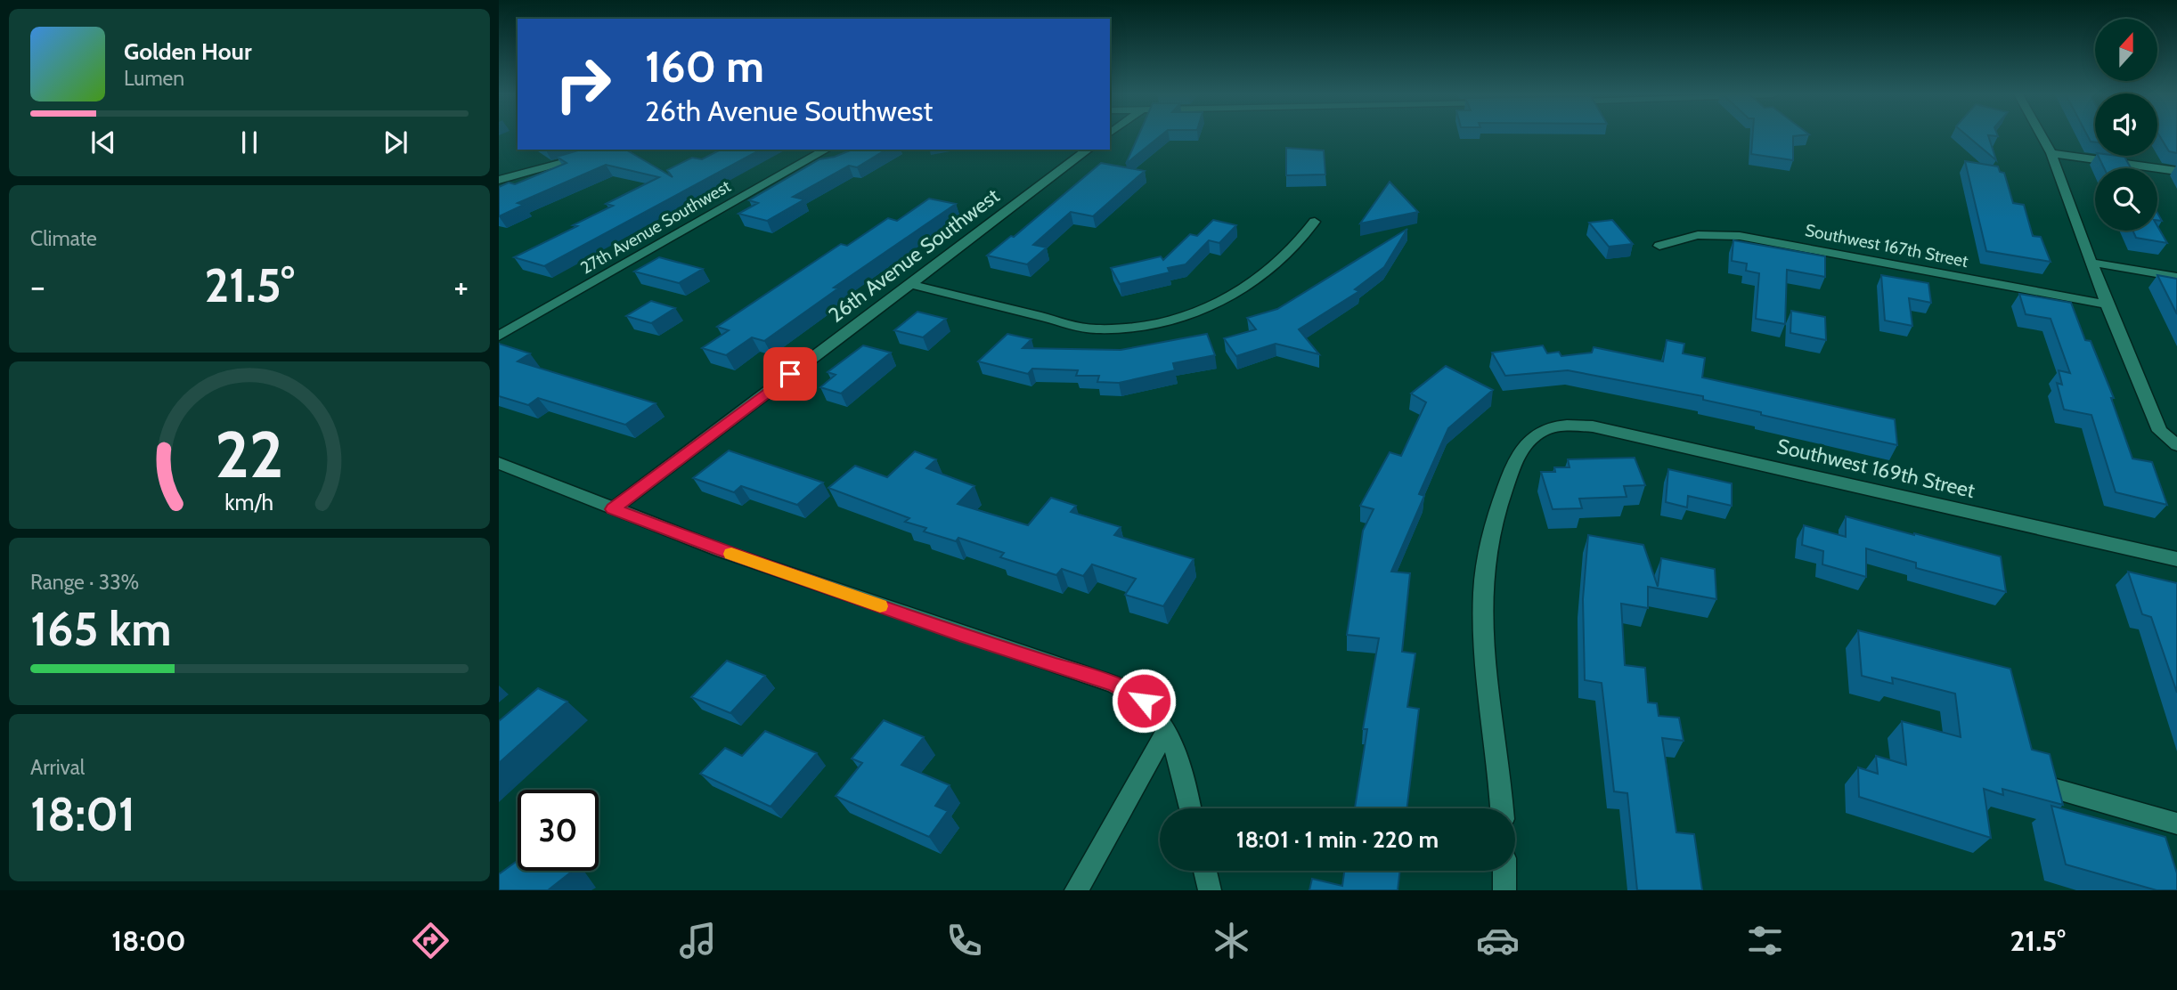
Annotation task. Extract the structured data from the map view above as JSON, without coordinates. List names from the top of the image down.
{
  "streets": {
    "street": [
      "27th Avenue Southwest",
      "Southwest 167th Street",
      "26th Avenue Southwest",
      "Southwest 169th Street"
    ]
  },
  "north": "top",
  "page": {
    "turn": ["160 m", "26th Avenue Southwest"],
    "song": ["Golden Hour", "Lumen"],
    "tile": [
      "Climate",
      ["Range · 33%", "165 km"],
      ["Arrival", "18:01"]
    ],
    "heat": ["−", "21.5°", "+"],
    "limit": "30",
    "trip": "18:01 · 1 min · 220 m",
    "tabs": ["18:00", "21.5°"],
    "gauge": ["22", "km/h"]
  }
}
